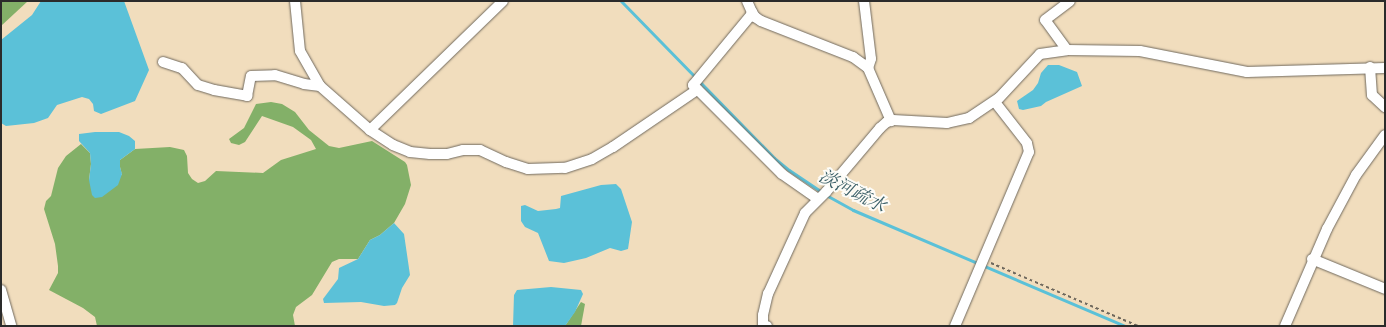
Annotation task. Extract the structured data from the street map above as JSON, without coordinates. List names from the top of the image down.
{
  "water": ["淡河疏水"]
}
